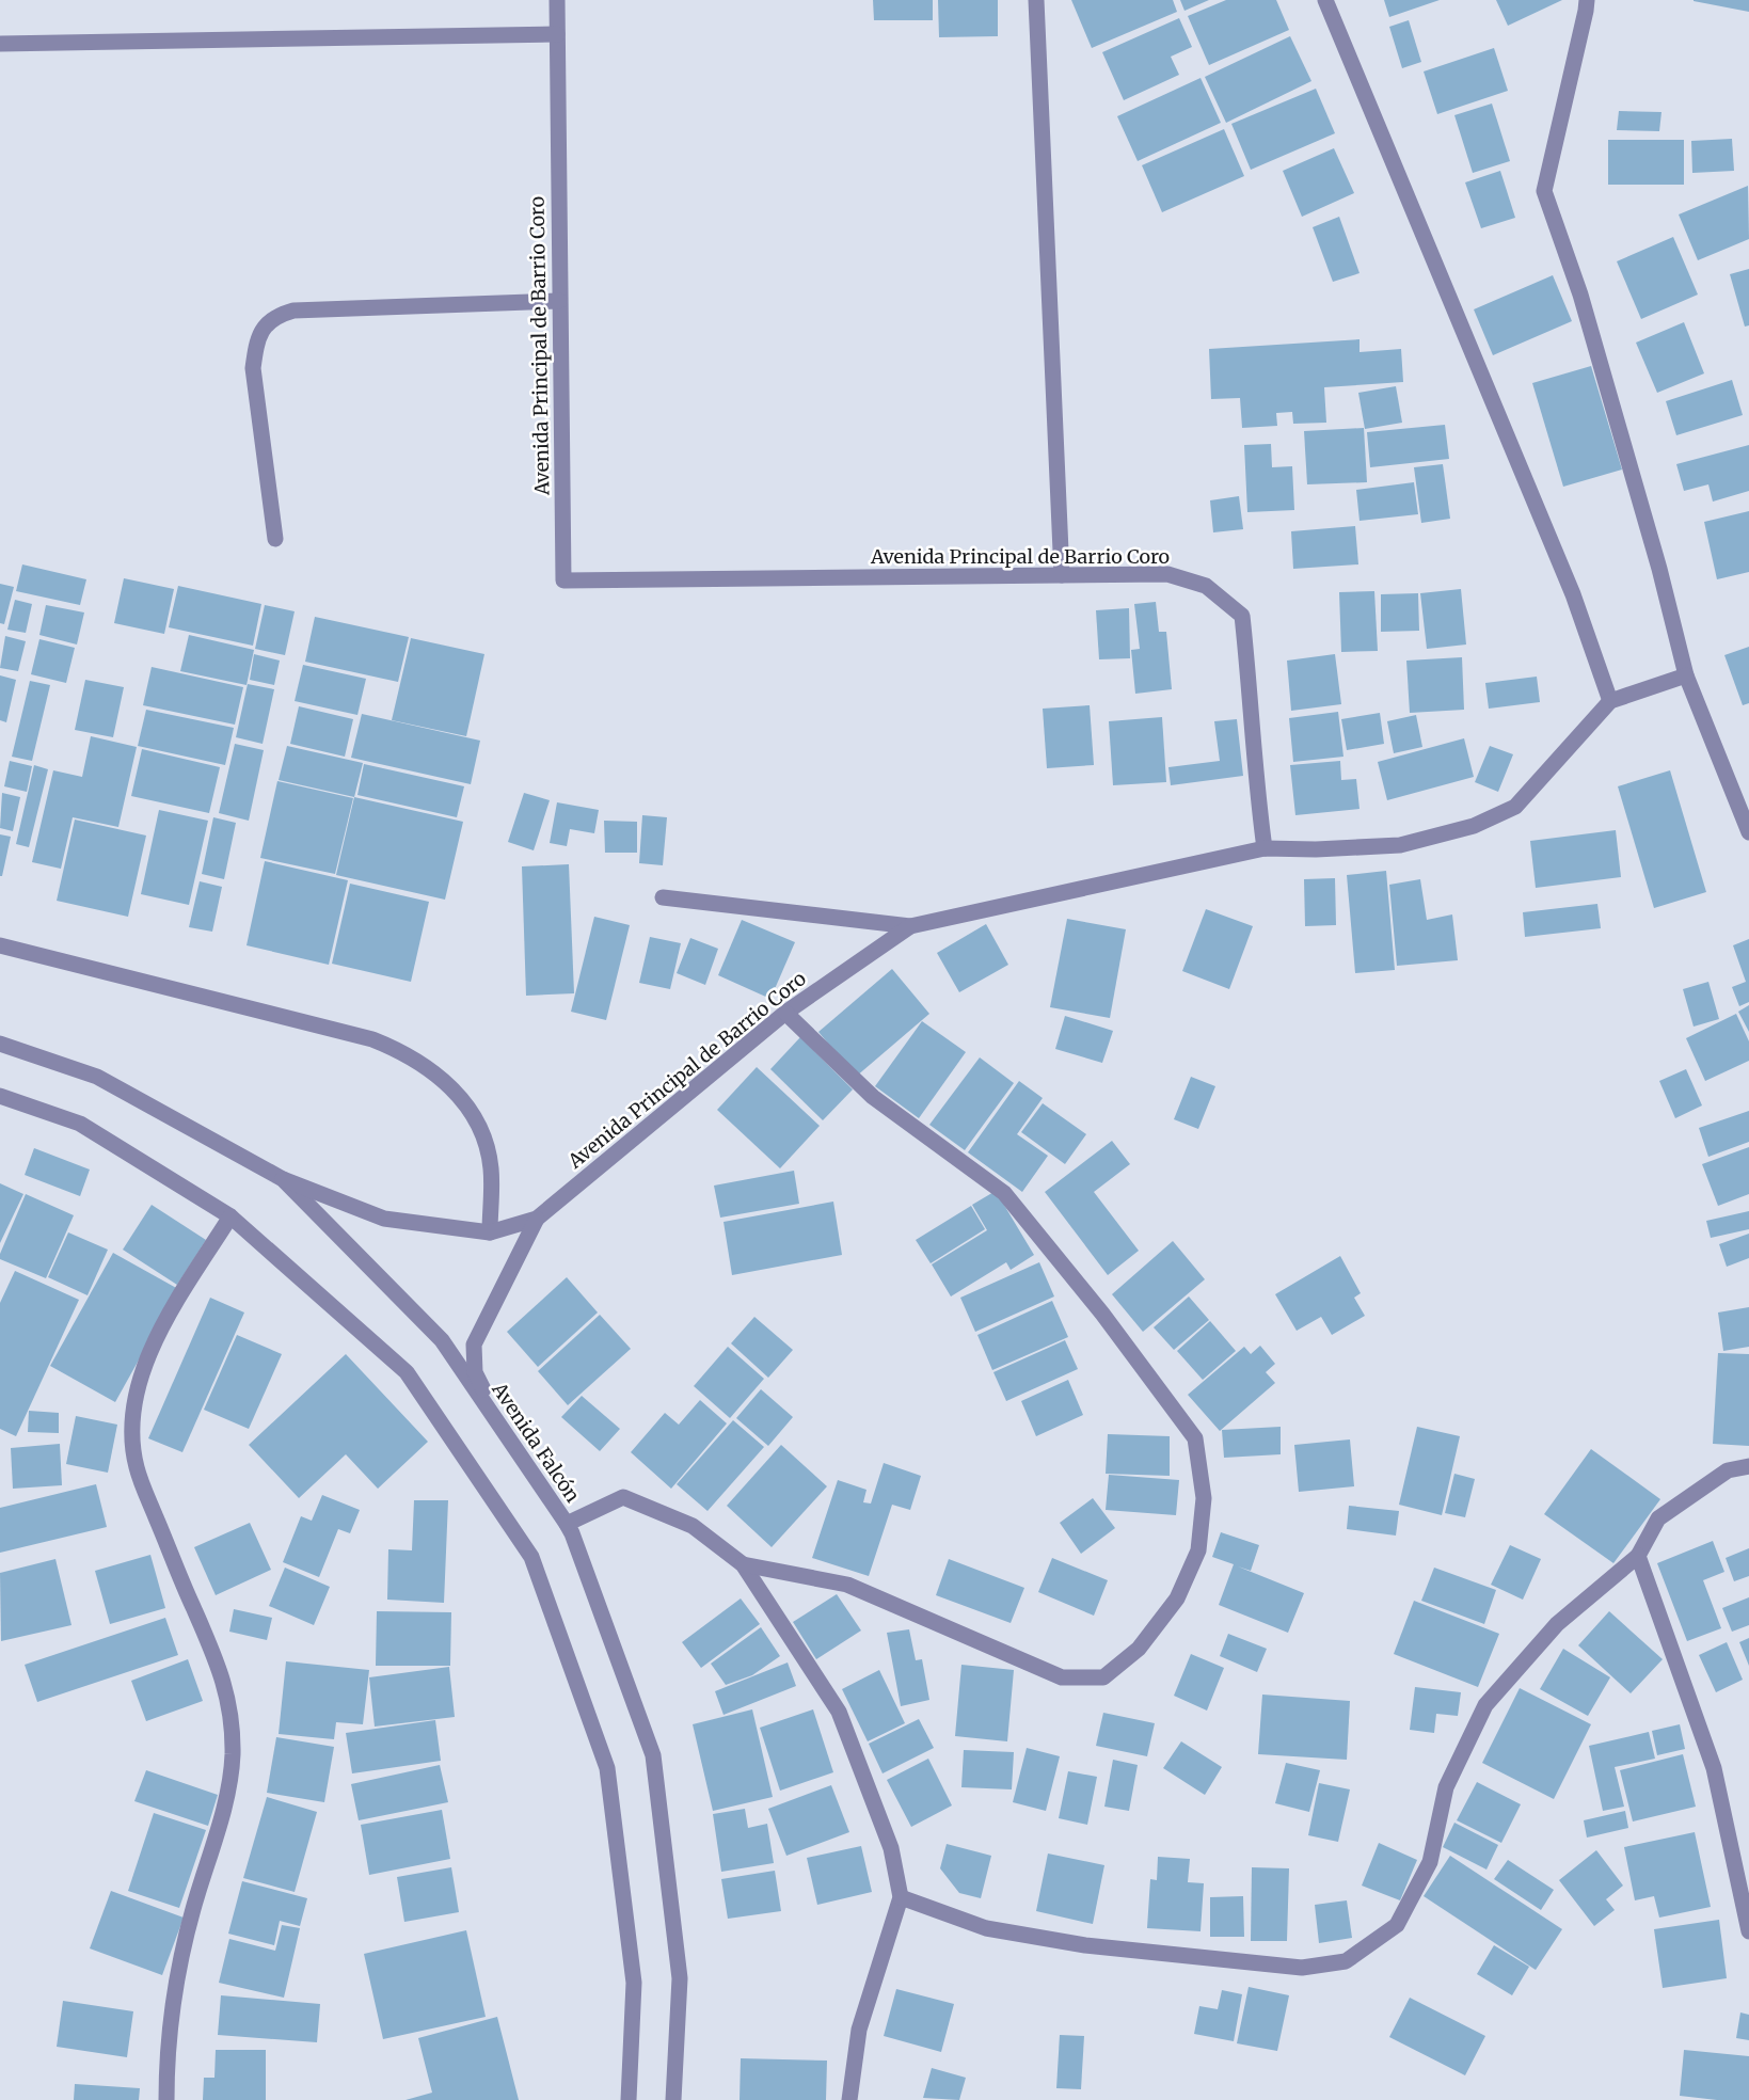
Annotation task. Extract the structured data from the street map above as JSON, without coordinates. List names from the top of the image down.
{
  "streets": {
    "street": ["Avenida Principal de Barrio Coro", "Avenida Falcón"]
  }
}
